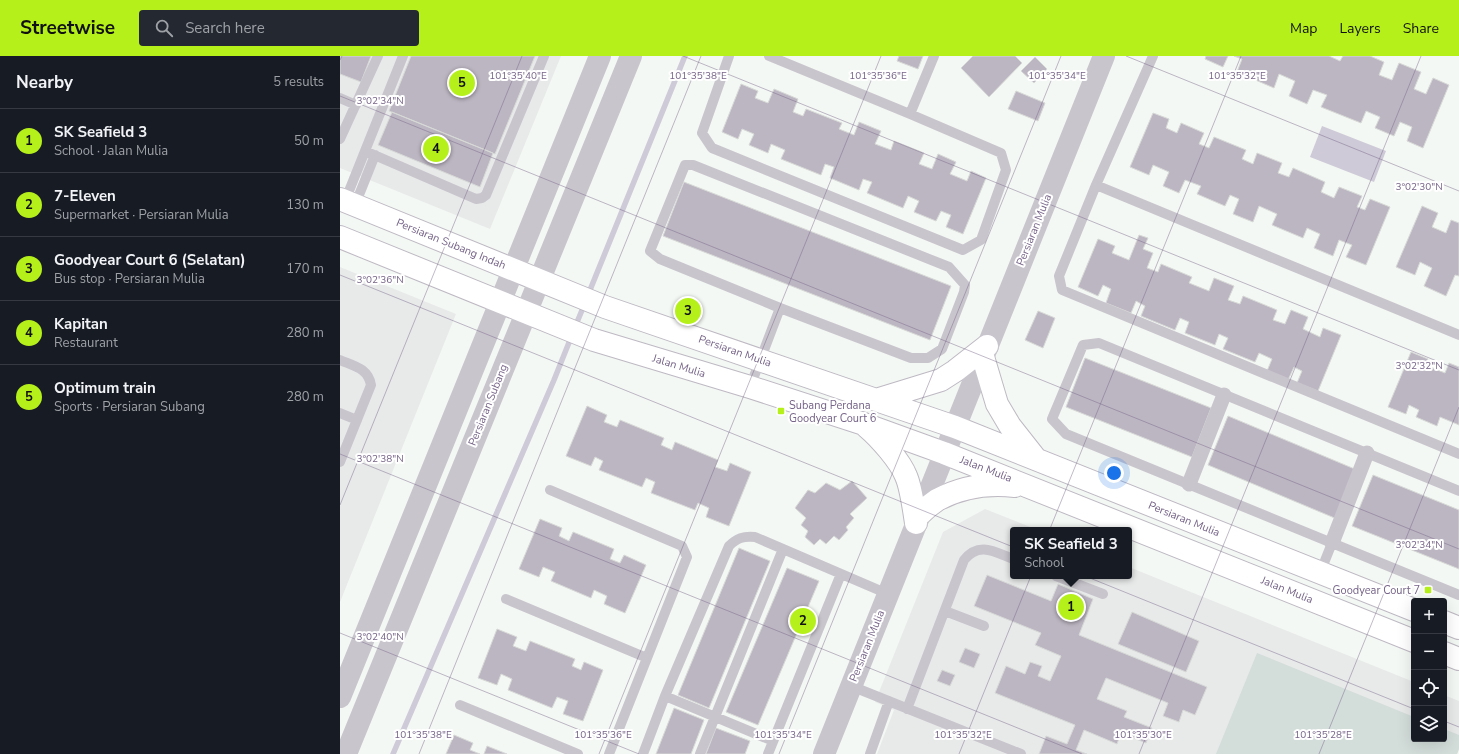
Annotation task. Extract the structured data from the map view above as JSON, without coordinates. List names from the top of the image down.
{
  "streets": {
    "main road": ["Persiaran Mulia", "Persiaran Subang Indah", "Jalan Mulia"],
    "street": ["Persiaran Subang"]
  },
  "crossings": [
    ["Persiaran Mulia", "Persiaran Subang Indah"],
    ["Persiaran Mulia", "Jalan Mulia"],
    ["Persiaran Subang Indah", "Persiaran Subang"],
    ["Jalan Mulia", "Persiaran Subang"]
  ],
  "places": {
    "transit": ["Subang Perdana Goodyear Court 6", "Goodyear Court 7"]
  },
  "page": {
    "header": "Streetwise",
    "search": "Search here",
    "nav": ["Map", "Layers", "Share"],
    "heading": ["Nearby", "5 results"],
    "pins": [
      "5",
      "4",
      "3",
      "1",
      "2"
    ],
    "list": [
      {
        "mark": "1",
        "name": "SK Seafield 3",
        "note": "School · Jalan Mulia",
        "value": "50 m"
      },
      {
        "mark": "2",
        "name": "7-Eleven",
        "note": "Supermarket · Persiaran Mulia",
        "value": "130 m"
      },
      {
        "mark": "3",
        "name": "Goodyear Court 6 (Selatan)",
        "note": "Bus stop · Persiaran Mulia",
        "value": "170 m"
      },
      {
        "mark": "4",
        "name": "Kapitan",
        "note": "Restaurant",
        "value": "280 m"
      },
      {
        "mark": "5",
        "name": "Optimum train",
        "note": "Sports · Persiaran Subang",
        "value": "280 m"
      }
    ],
    "popup": ["SK Seafield 3", "School"],
    "map_buttons": ["+", "−"]
  },
  "coordinates": [
    "101°35'40\"E",
    "101°35'38\"E",
    "101°35'36\"E",
    "101°35'34\"E",
    "101°35'32\"E",
    "3°02'34\"N",
    "3°02'30\"N",
    "3°02'36\"N",
    "3°02'32\"N",
    "3°02'38\"N",
    "3°02'40\"N",
    "101°35'30\"E",
    "101°35'28\"E"
  ]
}
